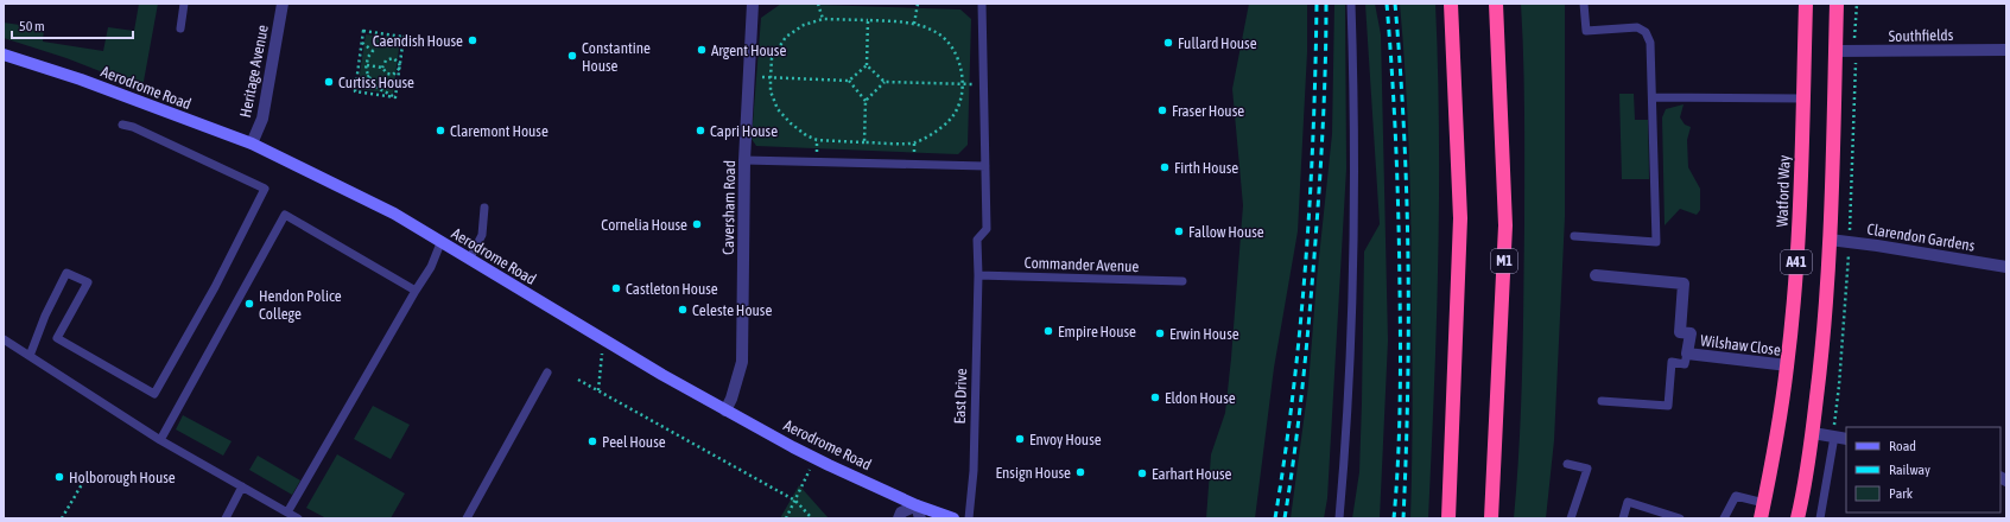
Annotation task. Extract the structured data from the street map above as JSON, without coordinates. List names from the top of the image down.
{
  "streets": {
    "highway": ["Watford Way", "M1", "A41"],
    "street": [
      "Southfields",
      "Heritage Avenue",
      "Aerodrome Road",
      "Caversham Road",
      "Clarendon Gardens",
      "Wilshaw Close"
    ],
    "lane": ["Commander Avenue", "East Drive"]
  },
  "crossings": [
    ["Southfields", "A41"],
    ["Heritage Avenue", "Aerodrome Road"],
    ["Aerodrome Road", "Caversham Road"],
    ["Watford Way", "Wilshaw Close"],
    ["Clarendon Gardens", "A41"],
    ["Commander Avenue", "East Drive"]
  ],
  "places": [
    "Caendish House",
    "Fullard House",
    "Argent House",
    "Constantine House",
    "Curtiss House",
    "Fraser House",
    "Claremont House",
    "Capri House",
    "Firth House",
    "Cornelia House",
    "Fallow House",
    "Castleton House",
    "Hendon Police College",
    "Celeste House",
    "Empire House",
    "Erwin House",
    "Eldon House",
    "Envoy House",
    "Peel House",
    "Ensign House",
    "Earhart House",
    "Holborough House"
  ],
  "legend": ["Road", "Railway", "Park"],
  "scale_bar": "50 m"
}
